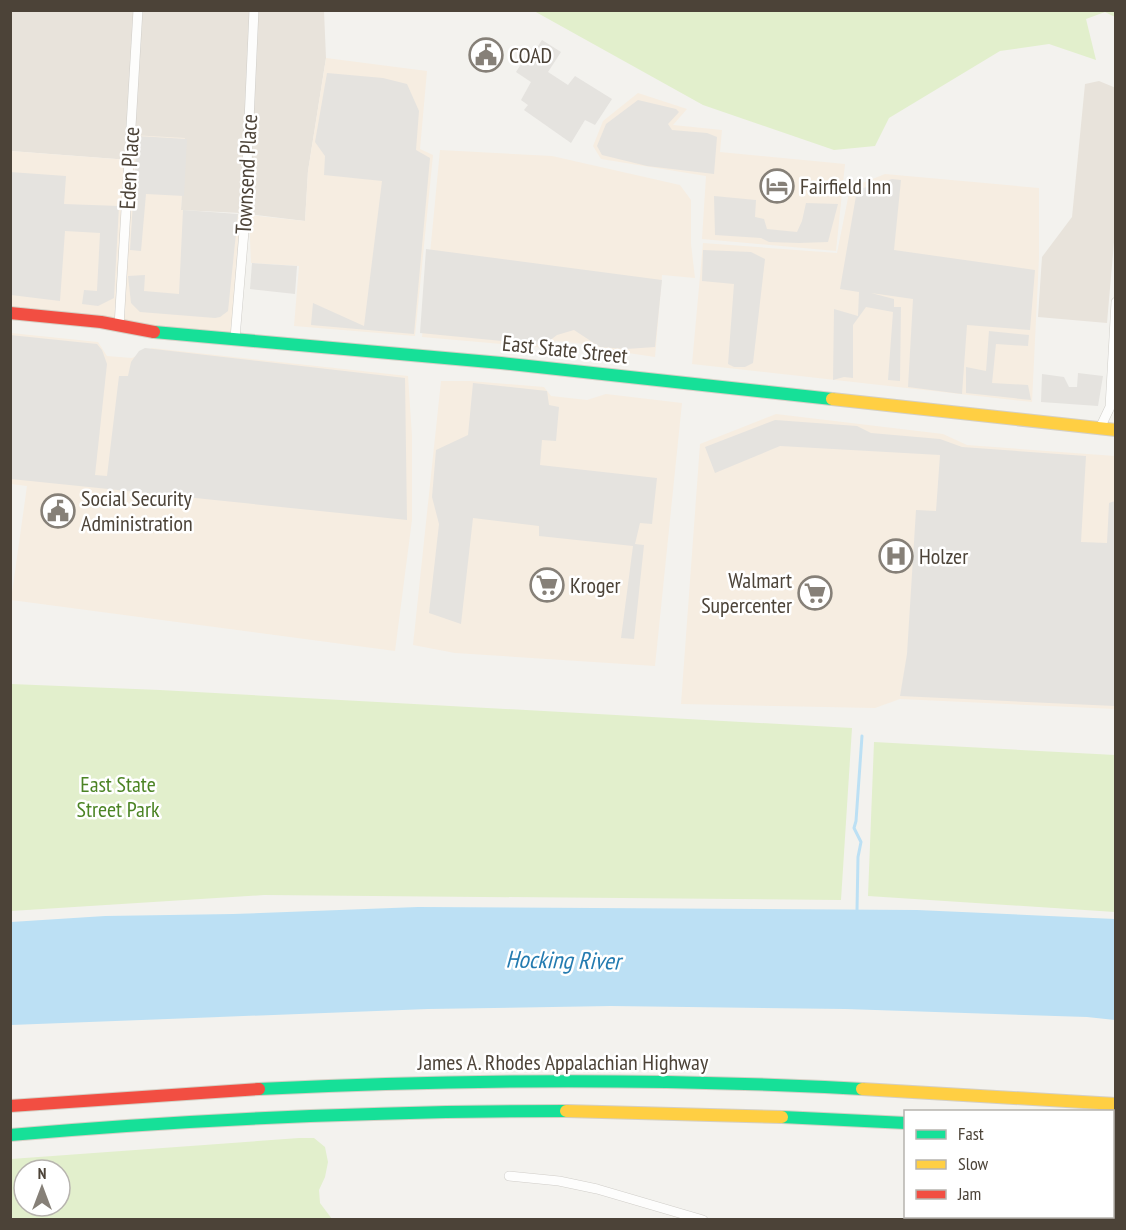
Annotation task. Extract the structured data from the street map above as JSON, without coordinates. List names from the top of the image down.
{
  "streets": {
    "main road": ["East State Street", "James A. Rhodes Appalachian Highway"],
    "street": ["Eden Place", "Townsend Place"]
  },
  "crossings": [
    ["Eden Place", "East State Street"],
    ["Townsend Place", "East State Street"]
  ],
  "water": ["Hocking River"],
  "parks": ["East State Street Park"],
  "places": {
    "public building": ["COAD", "Social Security Administration"],
    "hotel": ["Fairfield Inn"],
    "hospital": ["Holzer"],
    "supermarket": ["Kroger", "Walmart Supercenter"]
  },
  "legend": ["Fast", "Slow", "Jam"],
  "north": "top"
}
